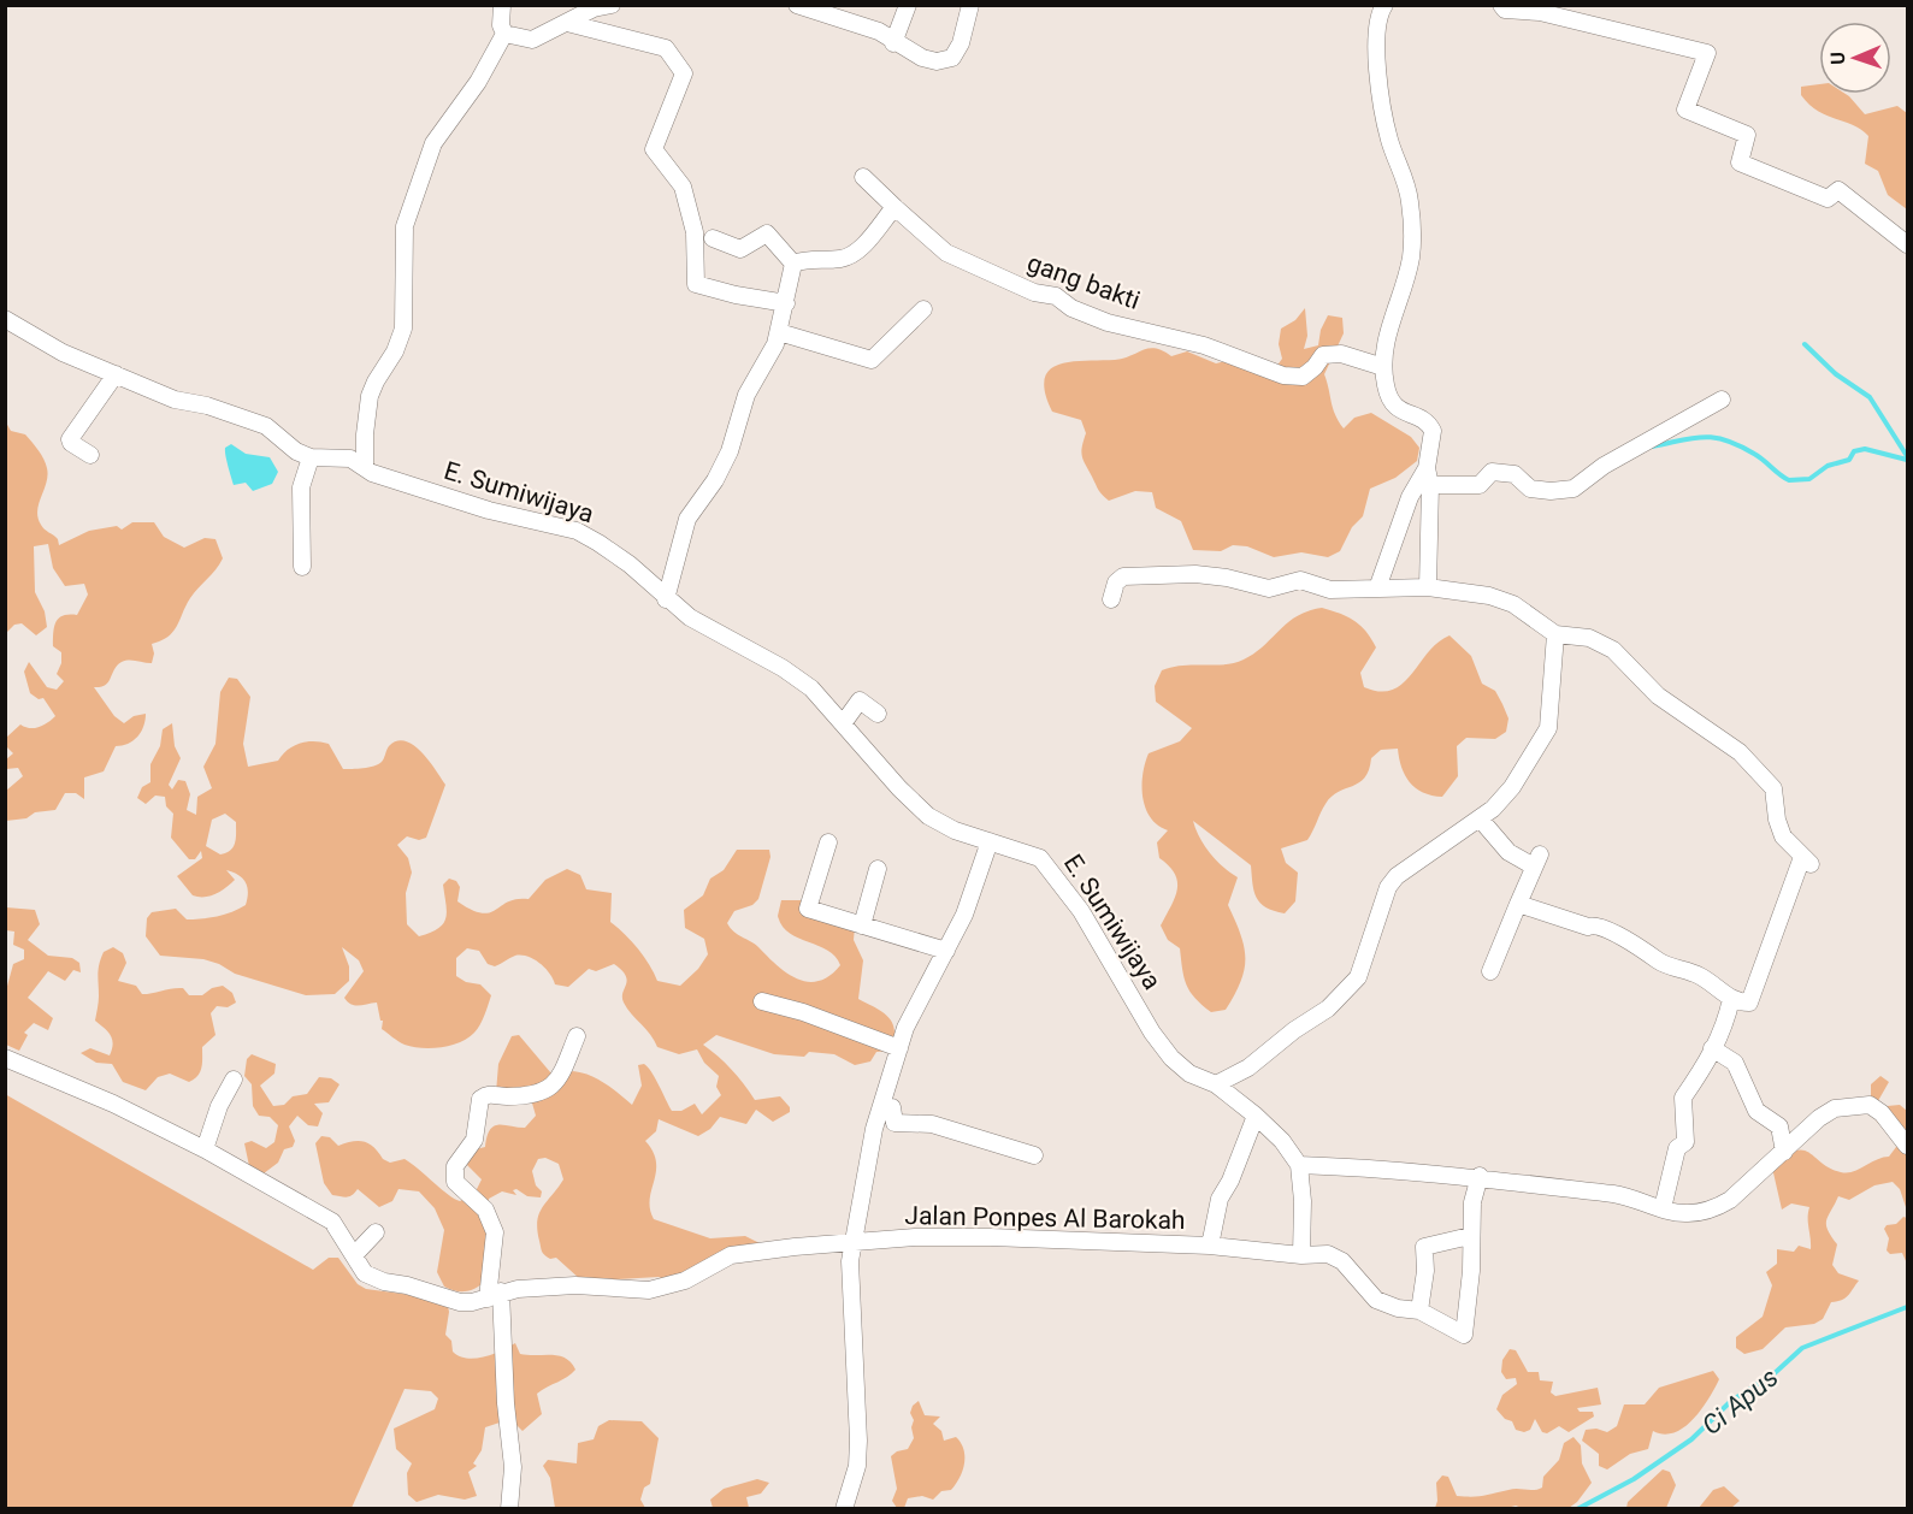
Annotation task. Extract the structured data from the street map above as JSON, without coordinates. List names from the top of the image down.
{
  "streets": {
    "street": ["gang bakti", "E. Sumiwijaya", "Jalan Ponpes Al Barokah"]
  },
  "water": ["Ci Apus"],
  "north": "left"
}
